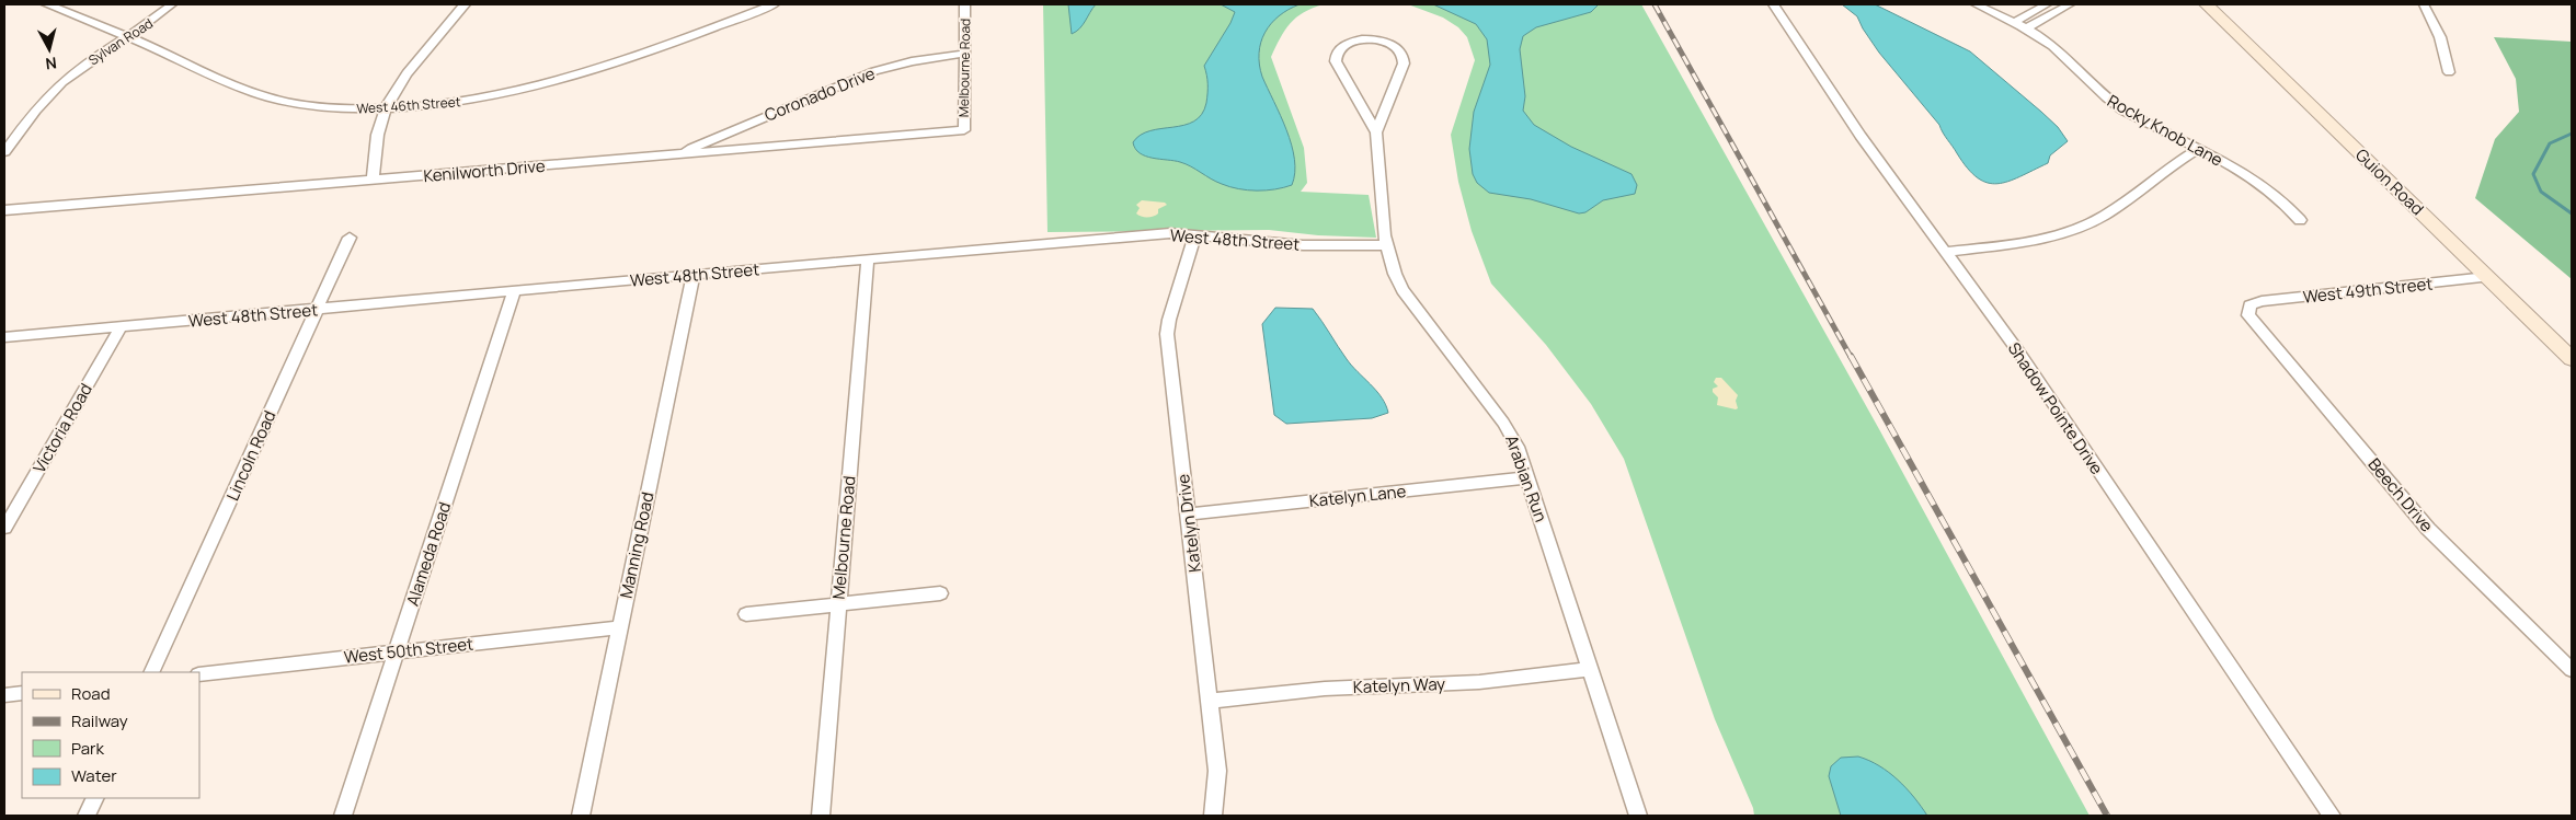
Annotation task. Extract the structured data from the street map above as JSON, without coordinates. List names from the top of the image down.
{
  "streets": {
    "street": [
      "Sylvan Road",
      "Melbourne Road",
      "Coronado Drive",
      "West 46th Street",
      "Rocky Knob Lane",
      "Kenilworth Drive",
      "Guion Road",
      "West 48th Street",
      "West 49th Street",
      "Shadow Pointe Drive",
      "Victoria Road",
      "Lincoln Road",
      "Arabian Run",
      "Beech Drive",
      "Katelyn Lane",
      "Katelyn Drive",
      "Manning Road",
      "Alameda Road",
      "West 50th Street",
      "Katelyn Way"
    ]
  },
  "crossings": [
    ["Sylvan Road", "West 46th Street"],
    ["Melbourne Road", "Coronado Drive"],
    ["Melbourne Road", "Kenilworth Drive"],
    ["Melbourne Road", "West 48th Street"],
    ["Coronado Drive", "Kenilworth Drive"],
    ["Guion Road", "West 49th Street"],
    ["West 48th Street", "Victoria Road"],
    ["West 48th Street", "Lincoln Road"],
    ["West 48th Street", "Arabian Run"],
    ["West 48th Street", "Katelyn Drive"],
    ["West 48th Street", "Manning Road"],
    ["West 48th Street", "Alameda Road"],
    ["West 49th Street", "Beech Drive"],
    ["Arabian Run", "Katelyn Lane"],
    ["Arabian Run", "Katelyn Way"],
    ["Katelyn Lane", "Katelyn Drive"],
    ["Katelyn Drive", "Katelyn Way"],
    ["Manning Road", "West 50th Street"],
    ["Alameda Road", "West 50th Street"]
  ],
  "legend": [
    "Road",
    "Railway",
    "Park",
    "Water"
  ],
  "north": "bottom"
}
